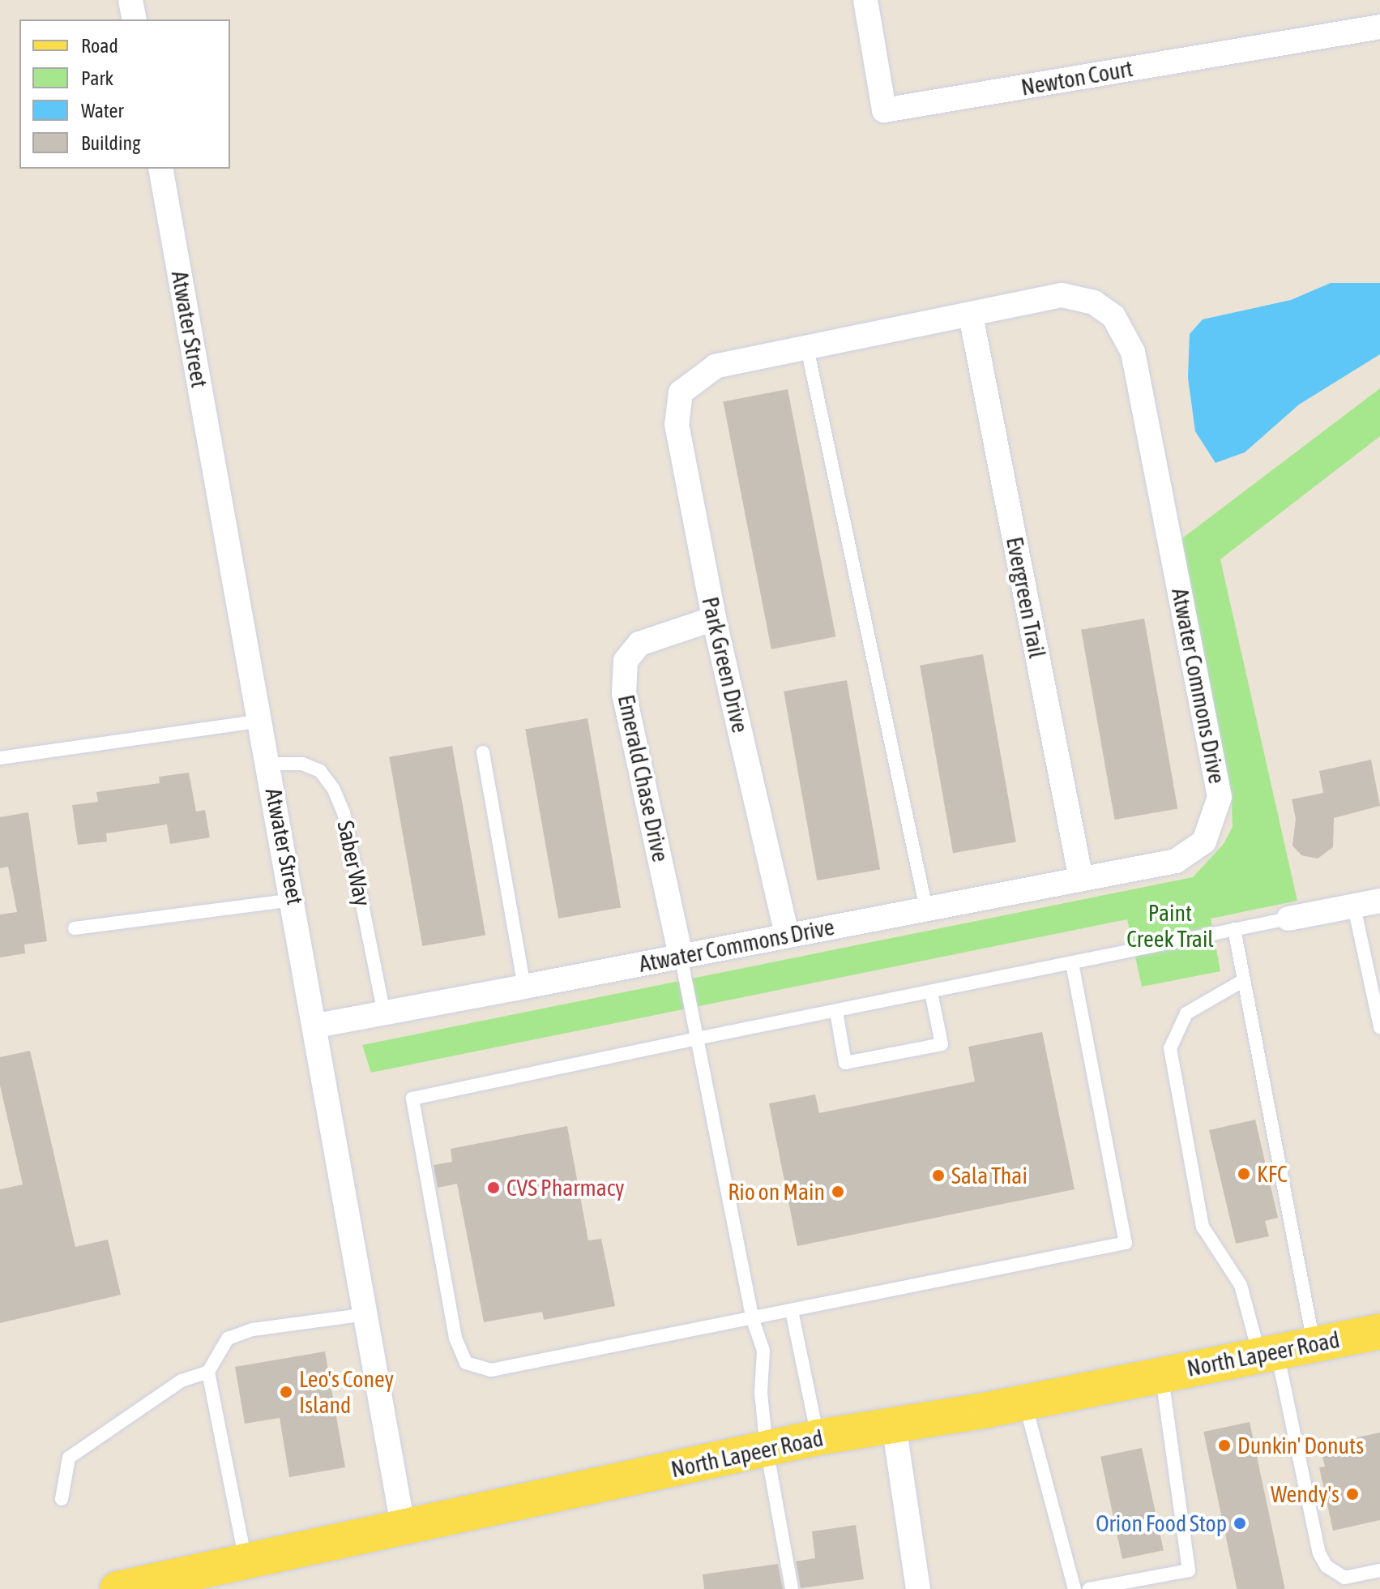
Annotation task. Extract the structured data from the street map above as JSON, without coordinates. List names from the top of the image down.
{
  "streets": {
    "main road": ["North Lapeer Road"],
    "street": [
      "Newton Court",
      "Atwater Street",
      "Evergreen Trail",
      "Park Green Drive",
      "Atwater Commons Drive",
      "Emerald Chase Drive"
    ],
    "lane": ["Saber Way"]
  },
  "crossings": [
    ["Atwater Street", "Atwater Commons Drive"],
    ["Atwater Street", "Saber Way"],
    ["Atwater Street", "North Lapeer Road"],
    ["Evergreen Trail", "Atwater Commons Drive"],
    ["Park Green Drive", "Atwater Commons Drive"],
    ["Park Green Drive", "Emerald Chase Drive"],
    ["Atwater Commons Drive", "Emerald Chase Drive"],
    ["Atwater Commons Drive", "Saber Way"]
  ],
  "parks": ["Paint Creek Trail"],
  "places": [
    "KFC",
    "Sala Thai",
    "CVS Pharmacy",
    "Rio on Main",
    "Leo's Coney Island",
    "Dunkin' Donuts",
    "Wendy's",
    "Orion Food Stop"
  ],
  "legend": [
    "Road",
    "Park",
    "Water",
    "Building"
  ]
}
